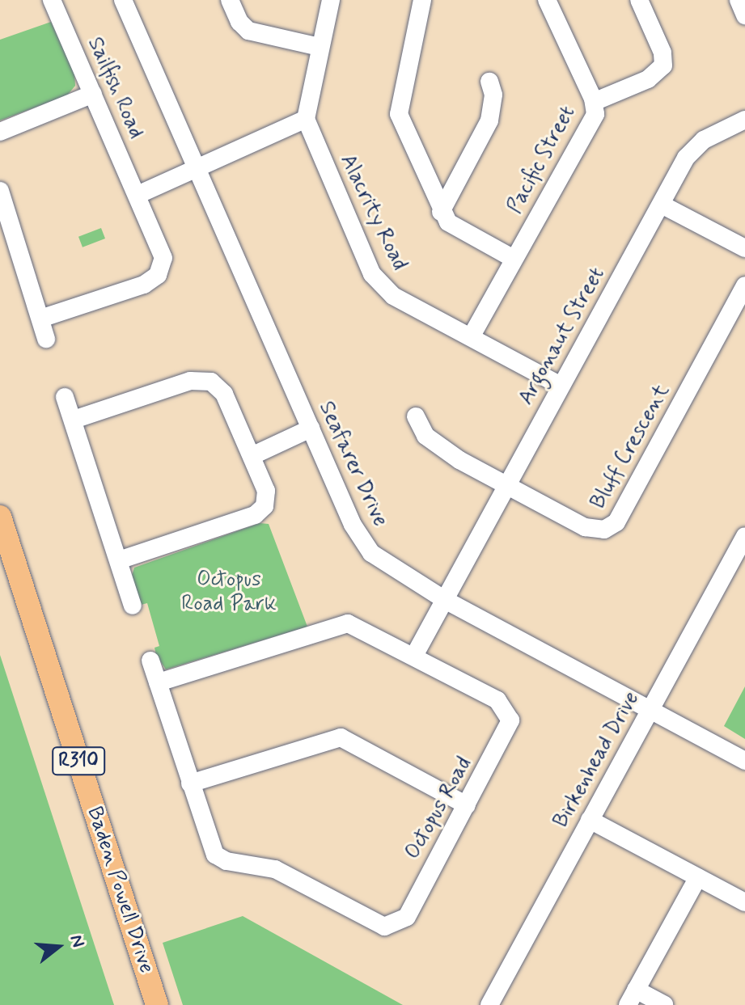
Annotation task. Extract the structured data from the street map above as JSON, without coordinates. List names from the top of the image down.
{
  "streets": {
    "main road": ["R310", "Baden Powell Drive"],
    "street": [
      "Sailfish Road",
      "Pacific Street",
      "Alacrity Road",
      "Argonaut Street",
      "Bluff Crescent",
      "Seafarer Drive",
      "Birkenhead Drive",
      "Octopus Road"
    ]
  },
  "crossings": [
    ["Pacific Street", "Alacrity Road"],
    ["Alacrity Road", "Argonaut Street"],
    ["Argonaut Street", "Bluff Crescent"],
    ["Argonaut Street", "Seafarer Drive"],
    ["Argonaut Street", "Octopus Road"],
    ["Seafarer Drive", "Birkenhead Drive"]
  ],
  "parks": ["Octopus Road Park"],
  "north": "right"
}
